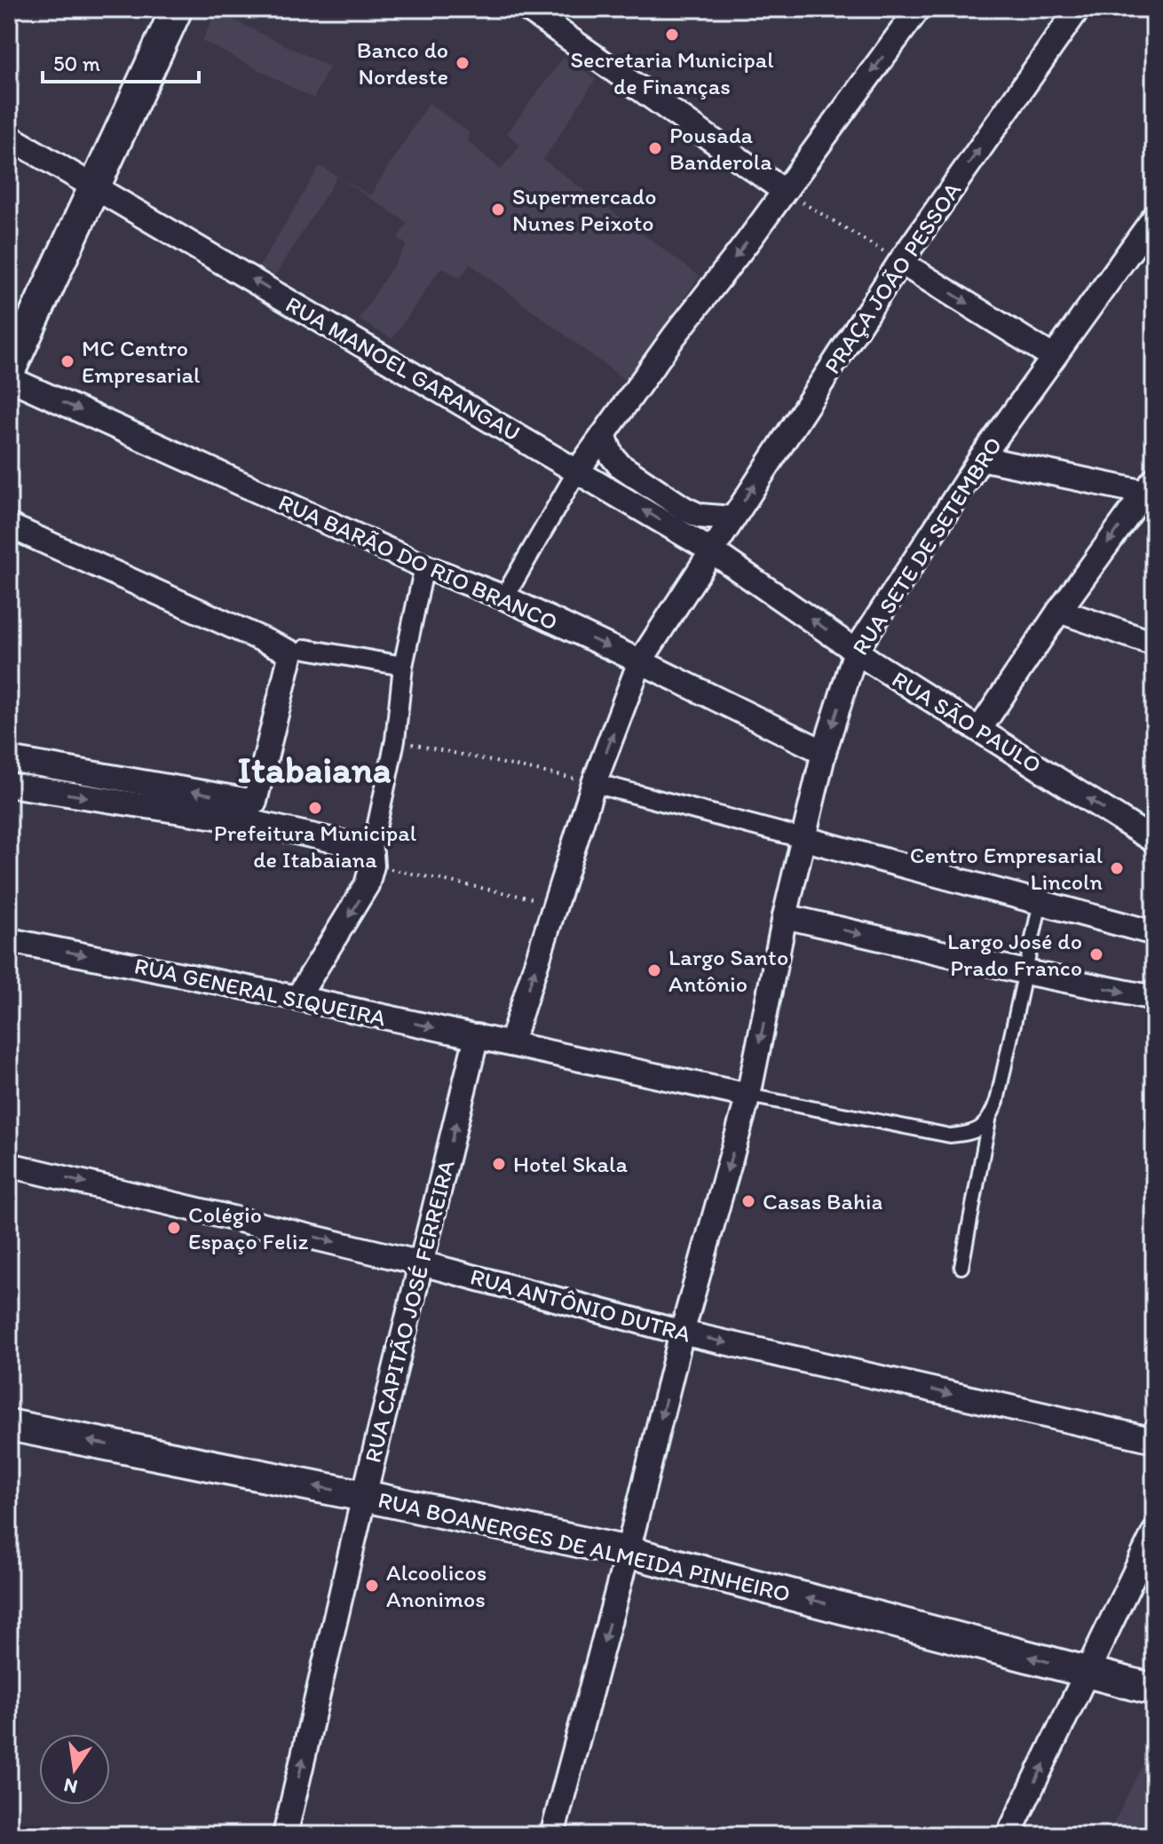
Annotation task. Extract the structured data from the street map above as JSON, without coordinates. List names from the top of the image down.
{
  "streets": {
    "street": [
      "PRAÇA JOÃO PESSOA",
      "RUA MANOEL GARANGAU",
      "RUA SETE DE SETEMBRO",
      "RUA BARÃO DO RIO BRANCO",
      "RUA SÃO PAULO",
      "RUA GENERAL SIQUEIRA",
      "RUA ANTÔNIO DUTRA",
      "RUA CAPITÃO JOSÉ FERREIRA",
      "RUA BOANERGES DE ALMEIDA PINHEIRO"
    ]
  },
  "crossings": [
    ["PRAÇA JOÃO PESSOA", "RUA MANOEL GARANGAU"],
    ["PRAÇA JOÃO PESSOA", "RUA BARÃO DO RIO BRANCO"],
    ["PRAÇA JOÃO PESSOA", "RUA SÃO PAULO"],
    ["RUA MANOEL GARANGAU", "RUA SÃO PAULO"],
    ["RUA SETE DE SETEMBRO", "RUA BARÃO DO RIO BRANCO"],
    ["RUA SETE DE SETEMBRO", "RUA SÃO PAULO"],
    ["RUA GENERAL SIQUEIRA", "RUA CAPITÃO JOSÉ FERREIRA"],
    ["RUA ANTÔNIO DUTRA", "RUA CAPITÃO JOSÉ FERREIRA"],
    ["RUA CAPITÃO JOSÉ FERREIRA", "RUA BOANERGES DE ALMEIDA PINHEIRO"]
  ],
  "one_way": [
    "RUA MANOEL GARANGAU",
    "RUA ANTÔNIO DUTRA",
    "RUA CAPITÃO JOSÉ FERREIRA",
    "RUA BOANERGES DE ALMEIDA PINHEIRO"
  ],
  "districts": ["Itabaiana"],
  "places": [
    "Secretaria Municipal de Finanças",
    "Banco do Nordeste",
    "Pousada Banderola",
    "Supermercado Nunes Peixoto",
    "MC Centro Empresarial",
    "Prefeitura Municipal de Itabaiana",
    "Centro Empresarial Lincoln",
    "Largo José do Prado Franco",
    "Largo Santo Antônio",
    "Hotel Skala",
    "Casas Bahia",
    "Colégio Espaço Feliz",
    "Alcoolicos Anonimos"
  ],
  "scale_bar": "50 m",
  "north": "bottom"
}
